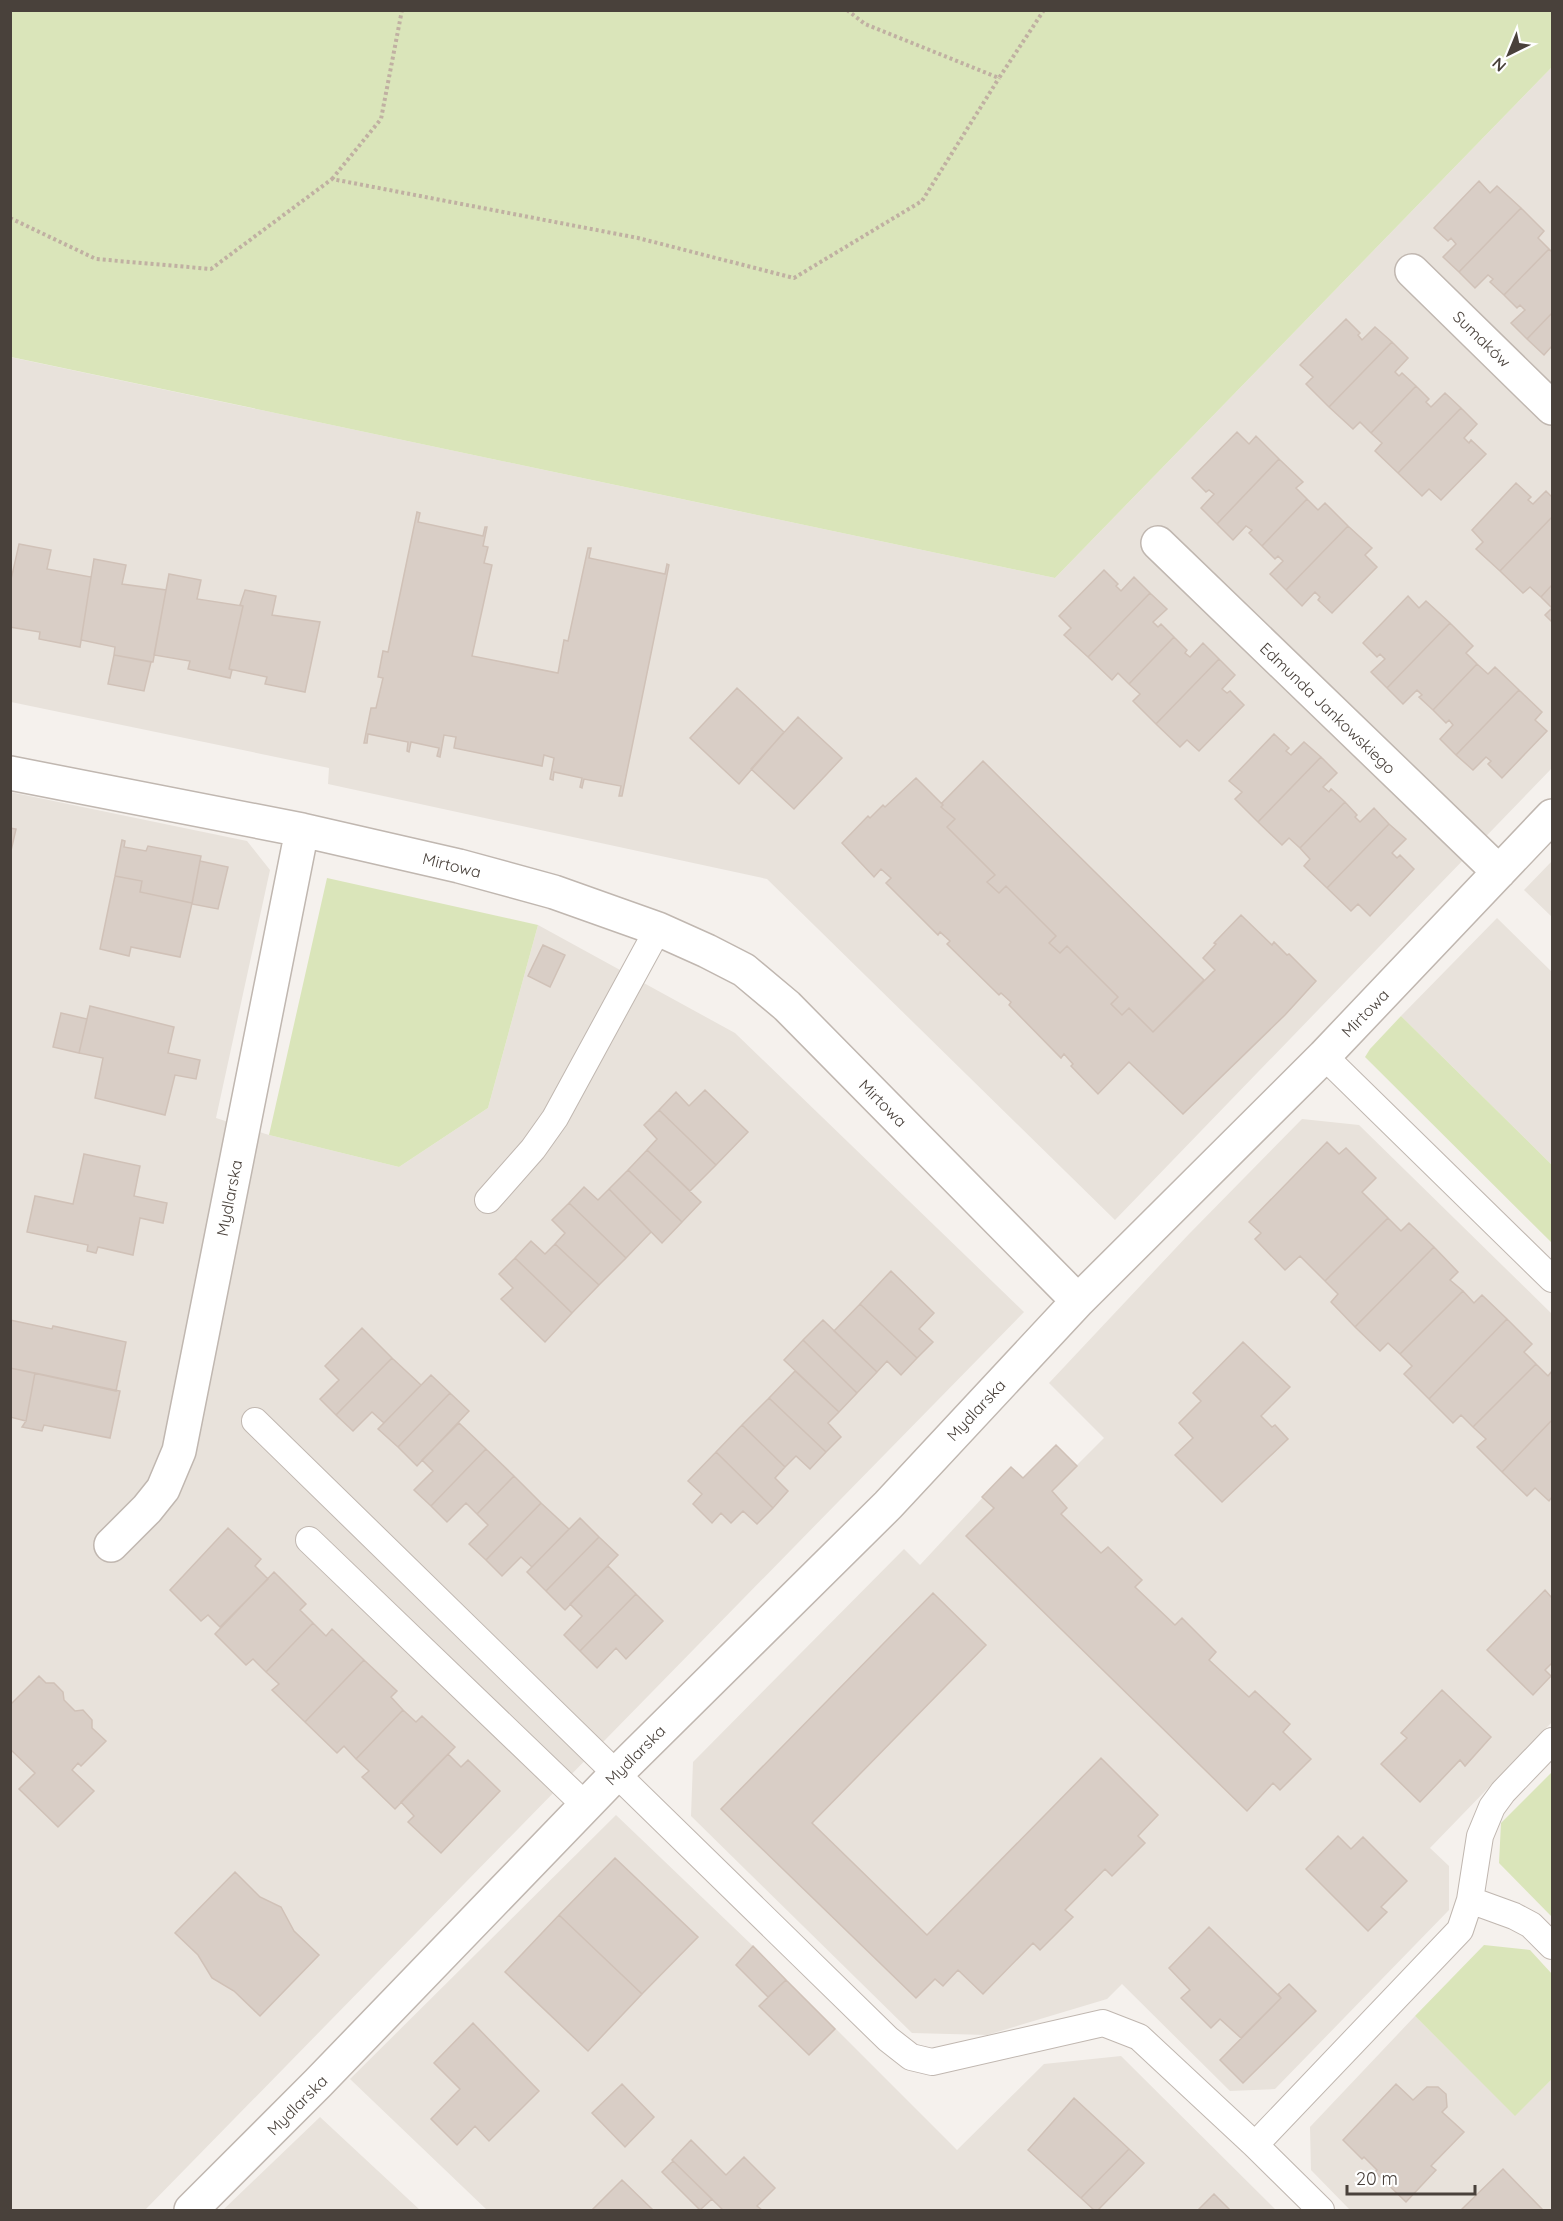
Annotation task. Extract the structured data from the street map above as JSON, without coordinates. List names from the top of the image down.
{
  "streets": {
    "street": [
      "Sumaków",
      "Edmunda Jankowskiego",
      "Mirtowa",
      "Mydlarska"
    ]
  },
  "crossings": [
    ["Edmunda Jankowskiego", "Mirtowa"],
    ["Mirtowa", "Mydlarska"]
  ],
  "scale_bar": "20 m",
  "north": "bottom left"
}
